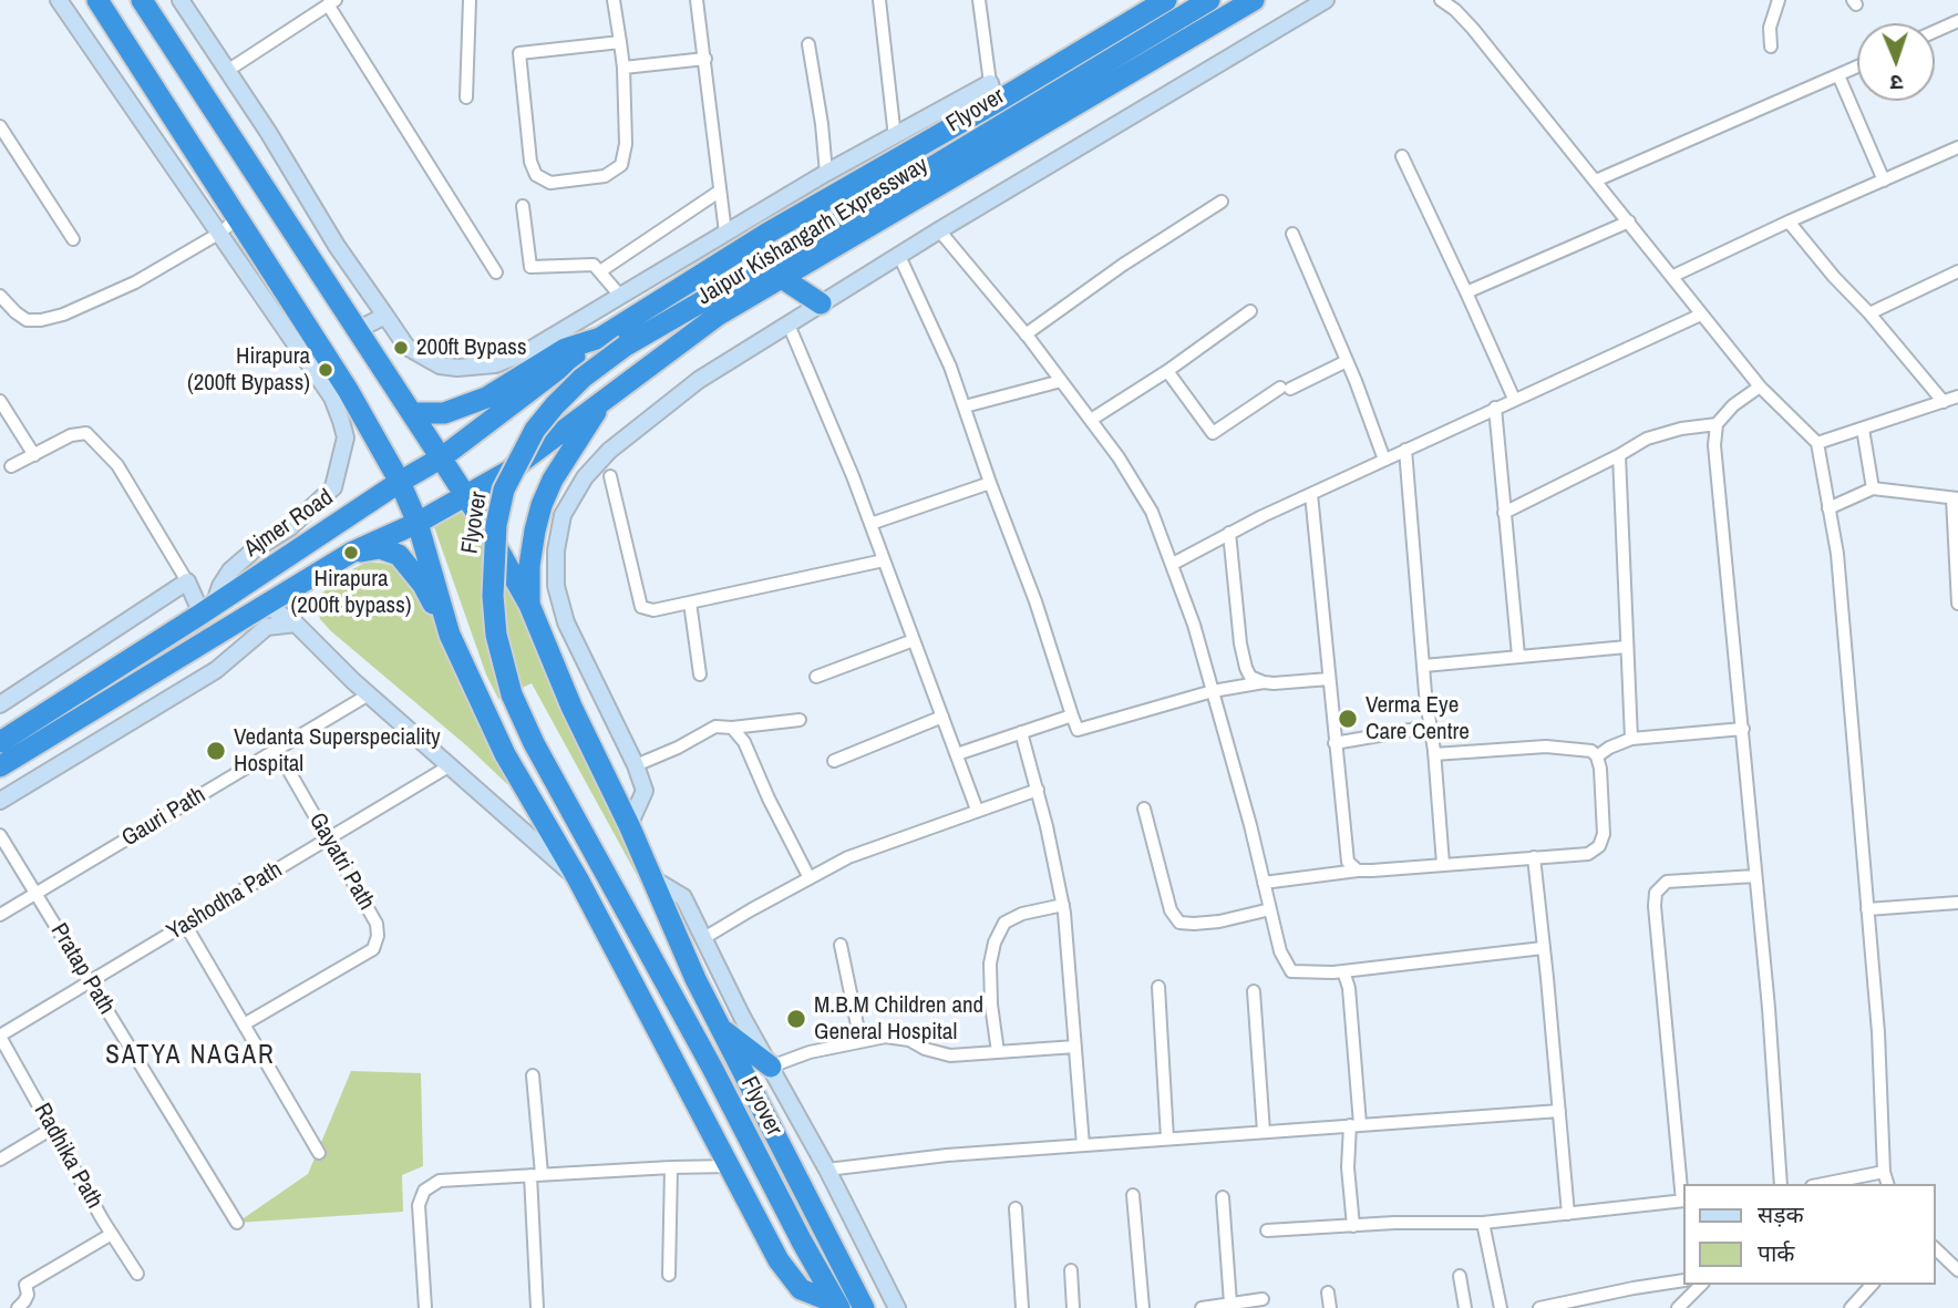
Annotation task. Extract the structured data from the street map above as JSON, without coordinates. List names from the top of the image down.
{
  "streets": {
    "highway": ["Flyover", "Jaipur Kishangarh Expressway", "Ajmer Road"],
    "street": [
      "Gauri Path",
      "Gayatri Path",
      "Yashodha Path",
      "Pratap Path",
      "Radhika Path"
    ]
  },
  "crossings": [
    ["Gauri Path", "Gayatri Path"],
    ["Gauri Path", "Pratap Path"],
    ["Gayatri Path", "Yashodha Path"],
    ["Yashodha Path", "Pratap Path"],
    ["Yashodha Path", "Radhika Path"]
  ],
  "districts": ["SATYA NAGAR"],
  "places": [
    "200ft Bypass",
    "Hirapura (200ft Bypass)",
    "Hirapura (200ft bypass)",
    "Verma Eye Care Centre",
    "Vedanta Superspeciality Hospital",
    "M.B.M Children and General Hospital"
  ],
  "legend": ["सड़क", "पार्क"],
  "north": "bottom"
}
